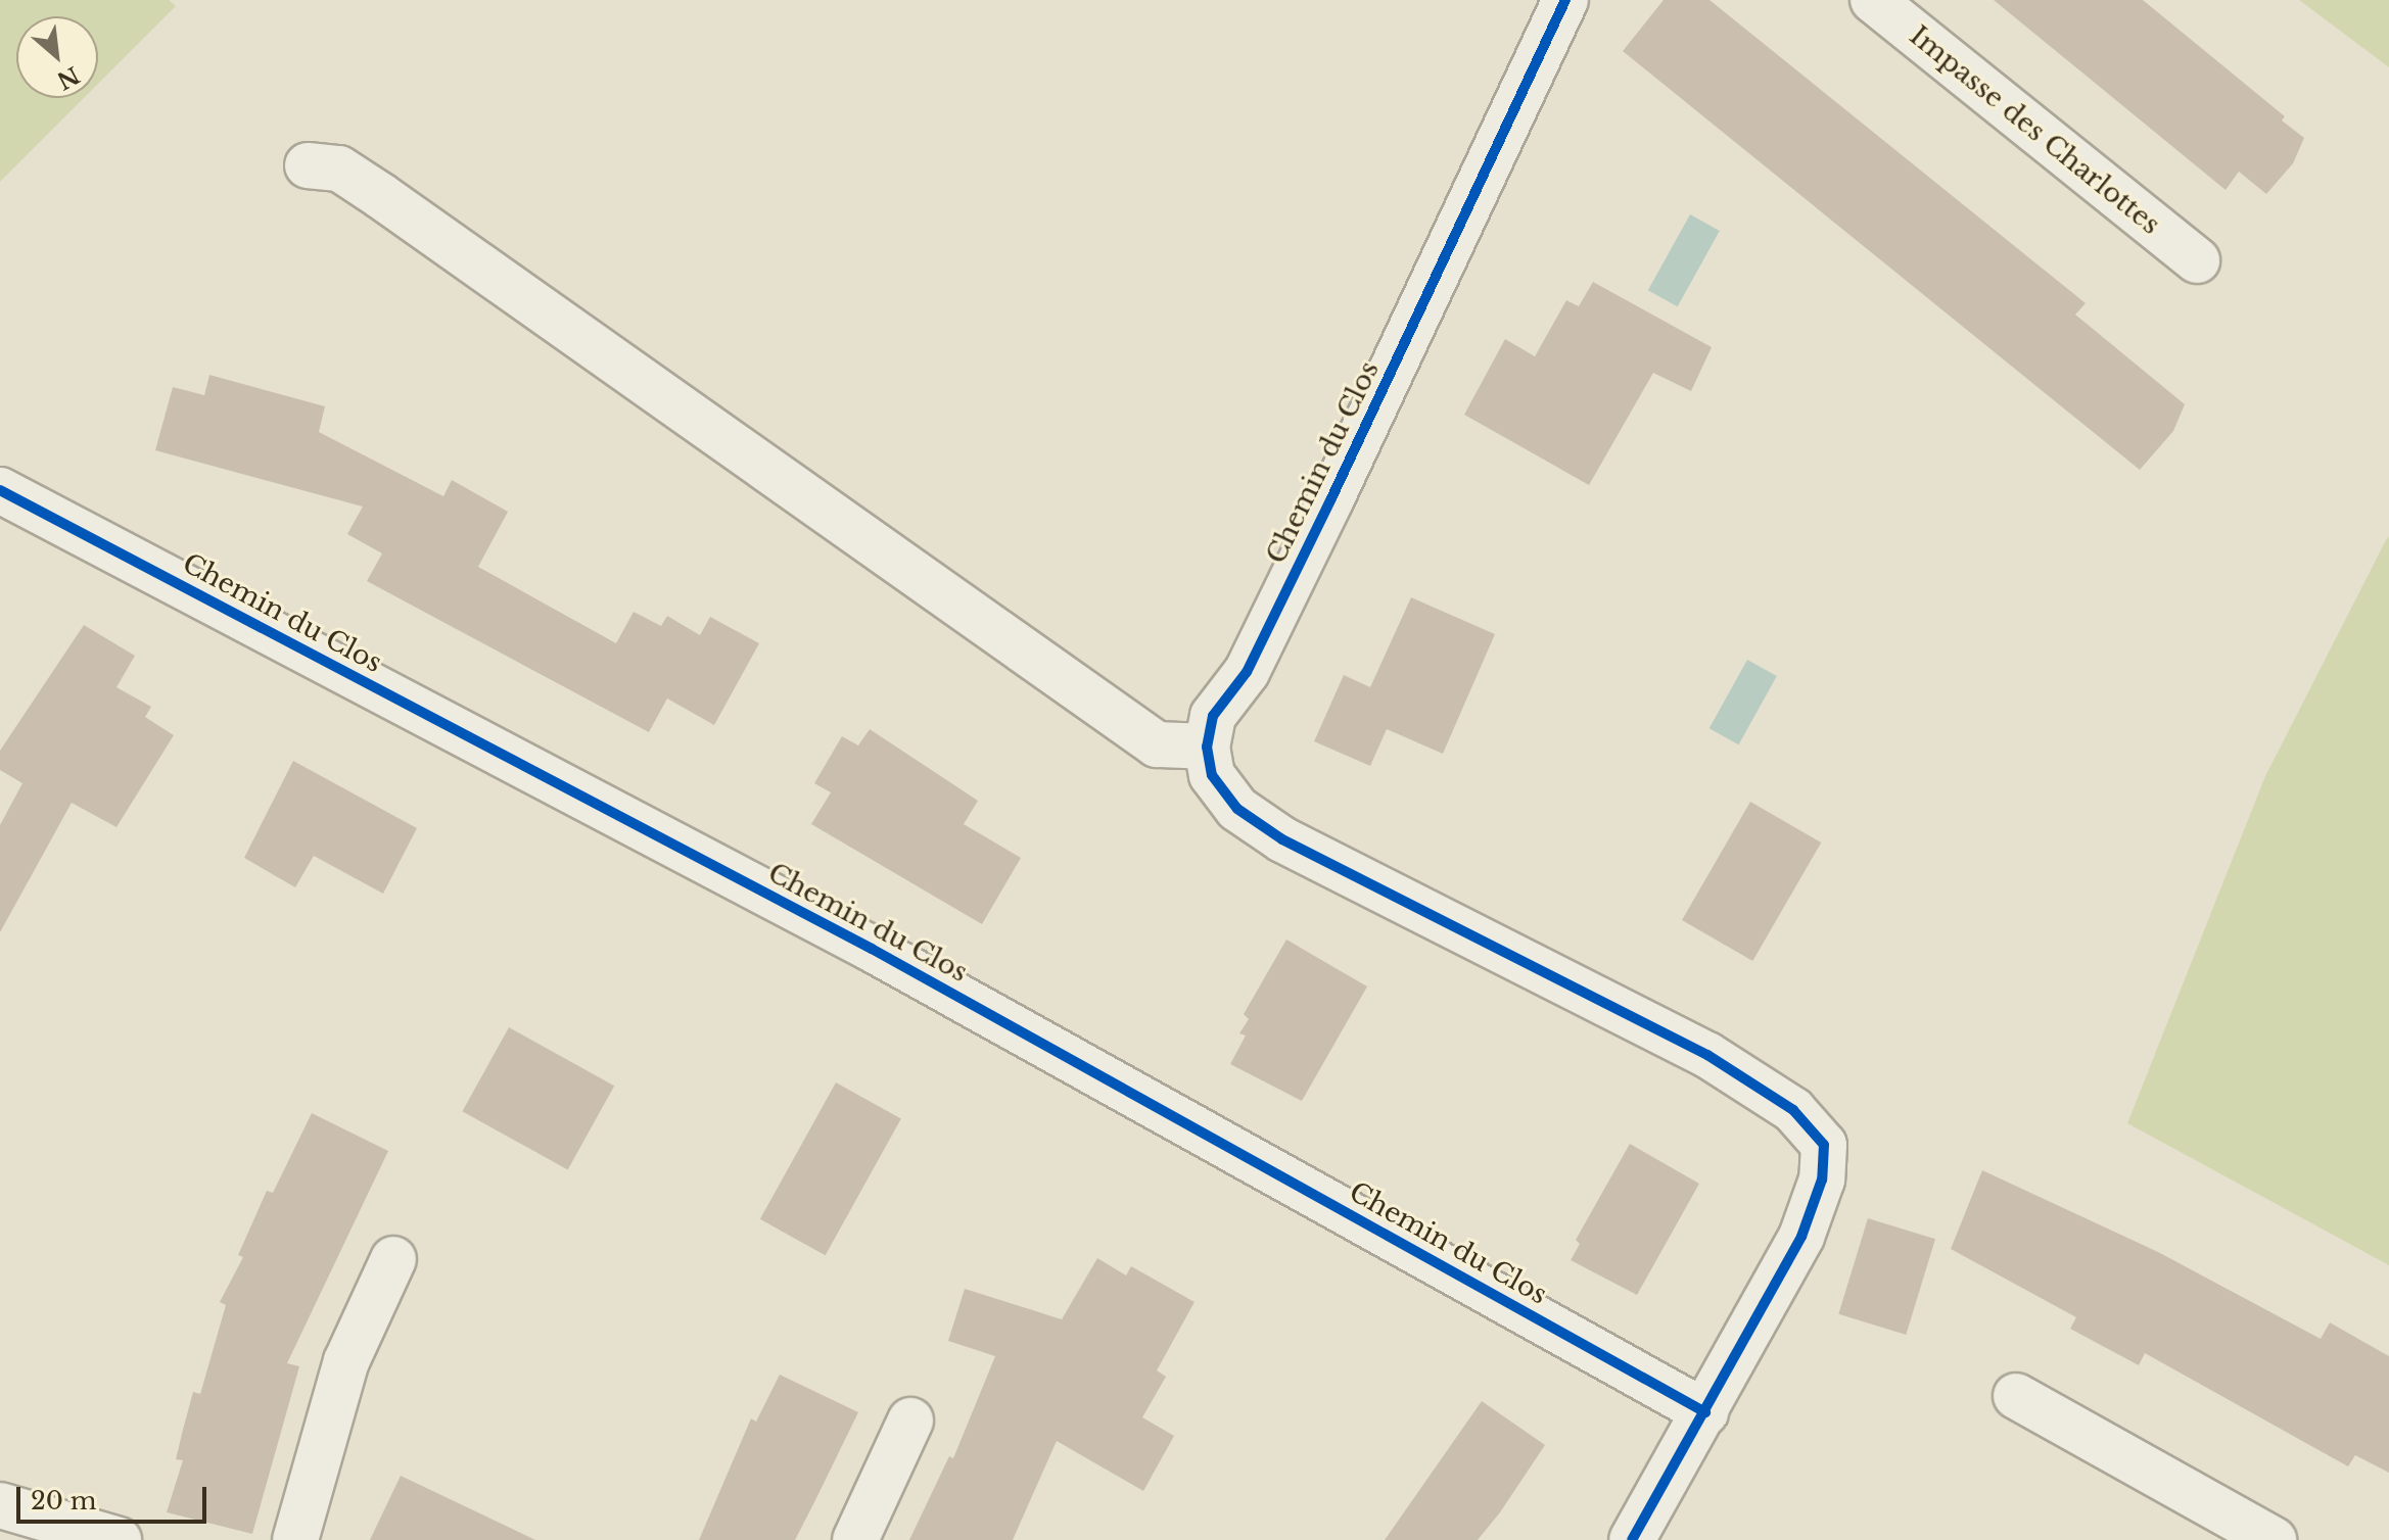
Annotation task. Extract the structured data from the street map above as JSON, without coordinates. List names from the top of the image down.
{
  "streets": {
    "street": ["Impasse des Charlottes", "Chemin du Clos"]
  },
  "scale_bar": "20 m",
  "north": "bottom right"
}
